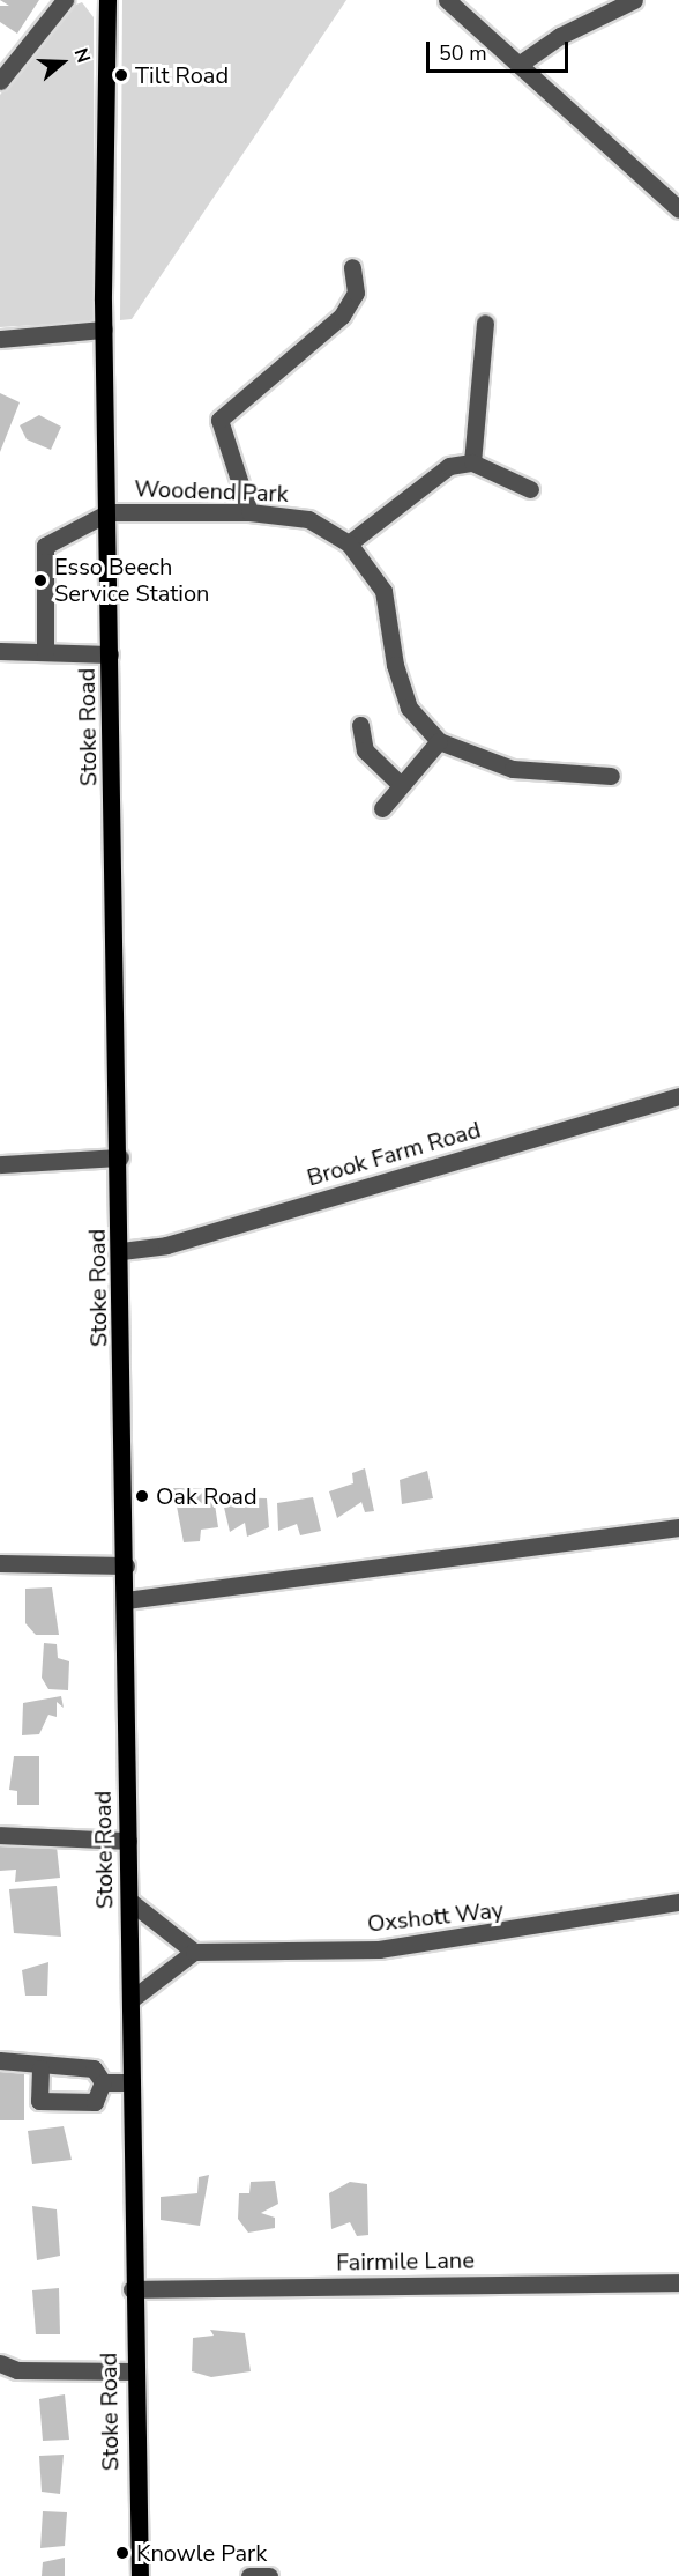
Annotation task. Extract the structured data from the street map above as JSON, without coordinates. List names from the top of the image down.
{
  "streets": {
    "main road": ["Stoke Road"],
    "street": [
      "Woodend Park",
      "Brook Farm Road",
      "Oxshott Way",
      "Fairmile Lane"
    ]
  },
  "crossings": [
    ["Woodend Park", "Stoke Road"],
    ["Stoke Road", "Brook Farm Road"],
    ["Stoke Road", "Fairmile Lane"]
  ],
  "places": [
    "Tilt Road",
    "Esso Beech Service Station",
    "Oak Road",
    "Knowle Park"
  ],
  "scale_bar": "50 m",
  "north": "right"
}
